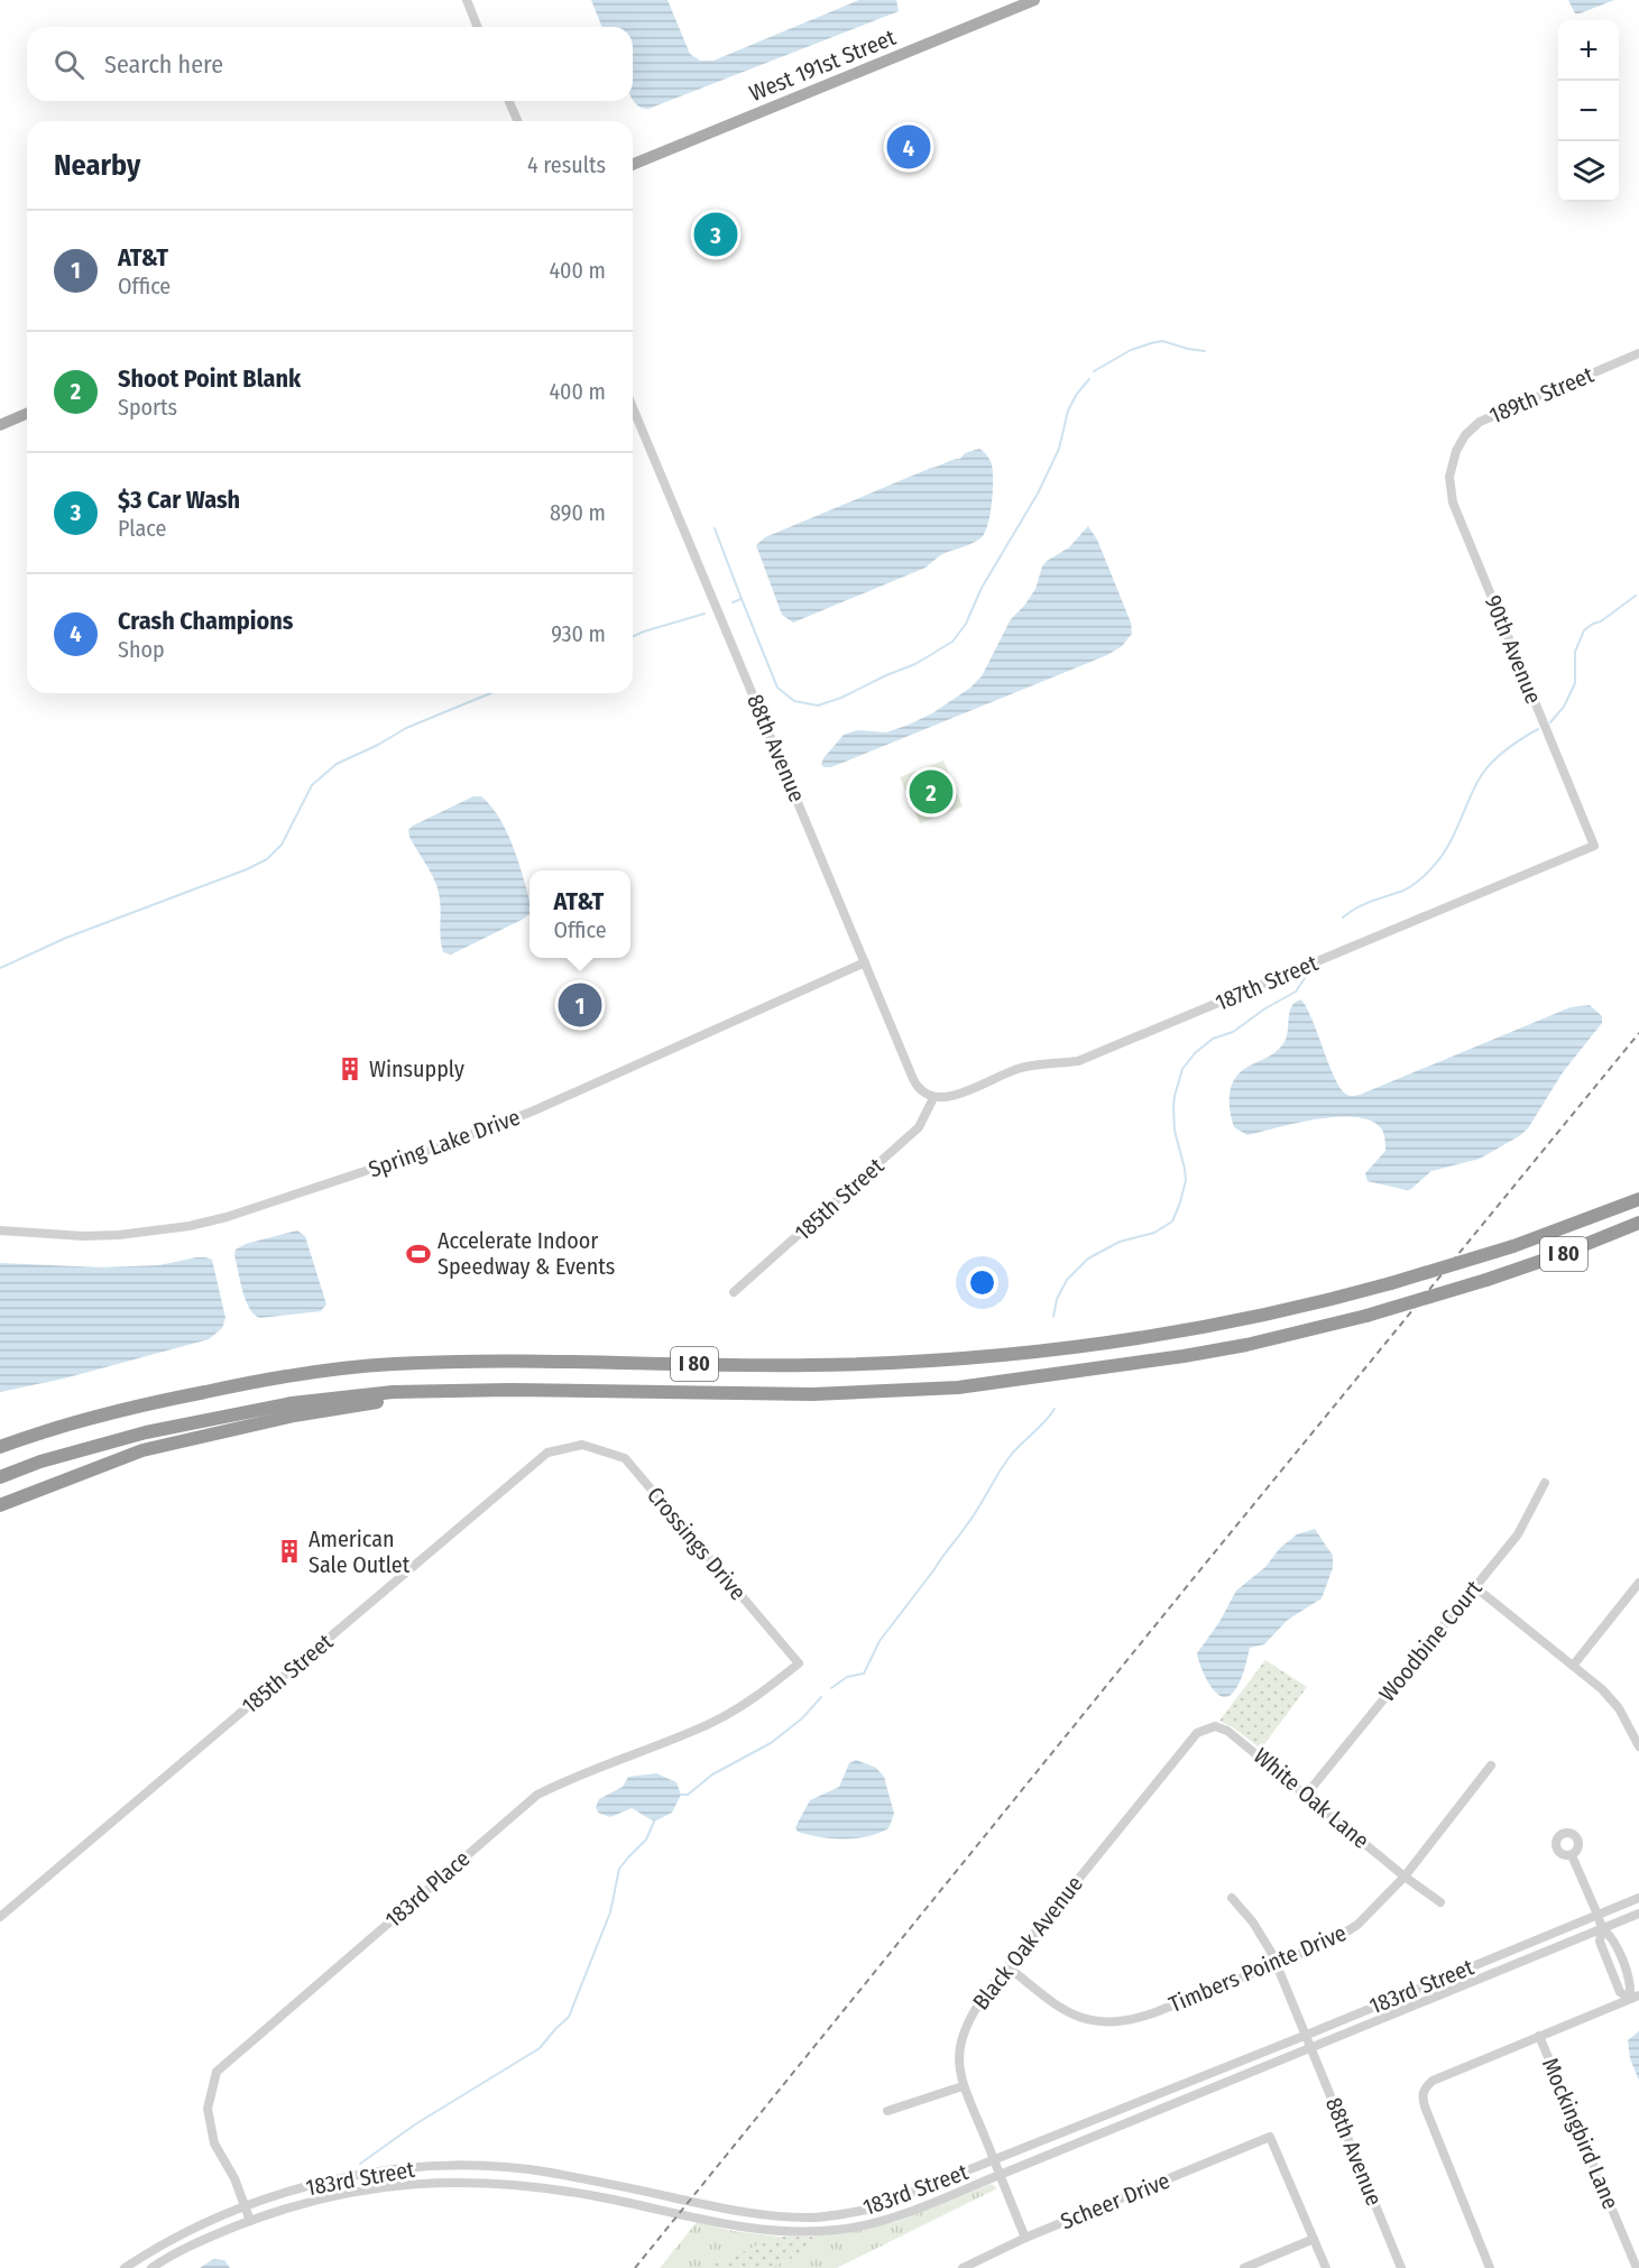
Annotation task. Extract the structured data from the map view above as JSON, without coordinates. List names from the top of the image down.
{
  "streets": {
    "highway": ["I 80"],
    "main road": ["West 191st Street"],
    "street": [
      "189th Street",
      "90th Avenue",
      "88th Avenue",
      "187th Street",
      "Spring Lake Drive",
      "185th Street",
      "Crossings Drive",
      "Woodbine Court",
      "White Oak Lane",
      "183rd Place",
      "Black Oak Avenue",
      "Timbers Pointe Drive",
      "183rd Street",
      "Mockingbird Lane",
      "Scheer Drive"
    ]
  },
  "crossings": [
    ["189th Street", "90th Avenue"],
    ["90th Avenue", "187th Street"],
    ["88th Avenue", "187th Street"],
    ["88th Avenue", "Spring Lake Drive"],
    ["88th Avenue", "185th Street"],
    ["88th Avenue", "Timbers Pointe Drive"],
    ["88th Avenue", "183rd Street"],
    ["187th Street", "185th Street"],
    ["185th Street", "Crossings Drive"],
    ["Crossings Drive", "183rd Place"],
    ["Woodbine Court", "White Oak Lane"],
    ["White Oak Lane", "Black Oak Avenue"],
    ["White Oak Lane", "Timbers Pointe Drive"],
    ["183rd Place", "183rd Street"],
    ["Black Oak Avenue", "Timbers Pointe Drive"],
    ["Black Oak Avenue", "183rd Street"],
    ["Black Oak Avenue", "Scheer Drive"]
  ],
  "places": {
    "building": ["Winsupply", "American Sale Outlet"],
    "sports": ["Accelerate Indoor Speedway & Events"]
  },
  "page": {
    "map_buttons": ["+", "−"],
    "search": "Search here",
    "heading": ["Nearby", "4 results"],
    "pins": [
      "4",
      "3",
      "2",
      "1"
    ],
    "list": [
      {
        "mark": "1",
        "name": "AT&T",
        "note": "Office",
        "value": "400 m"
      },
      {
        "mark": "2",
        "name": "Shoot Point Blank",
        "note": "Sports",
        "value": "400 m"
      },
      {
        "mark": "3",
        "name": "$3 Car Wash",
        "note": "Place",
        "value": "890 m"
      },
      {
        "mark": "4",
        "name": "Crash Champions",
        "note": "Shop",
        "value": "930 m"
      }
    ],
    "popup": ["AT&T", "Office"]
  }
}
